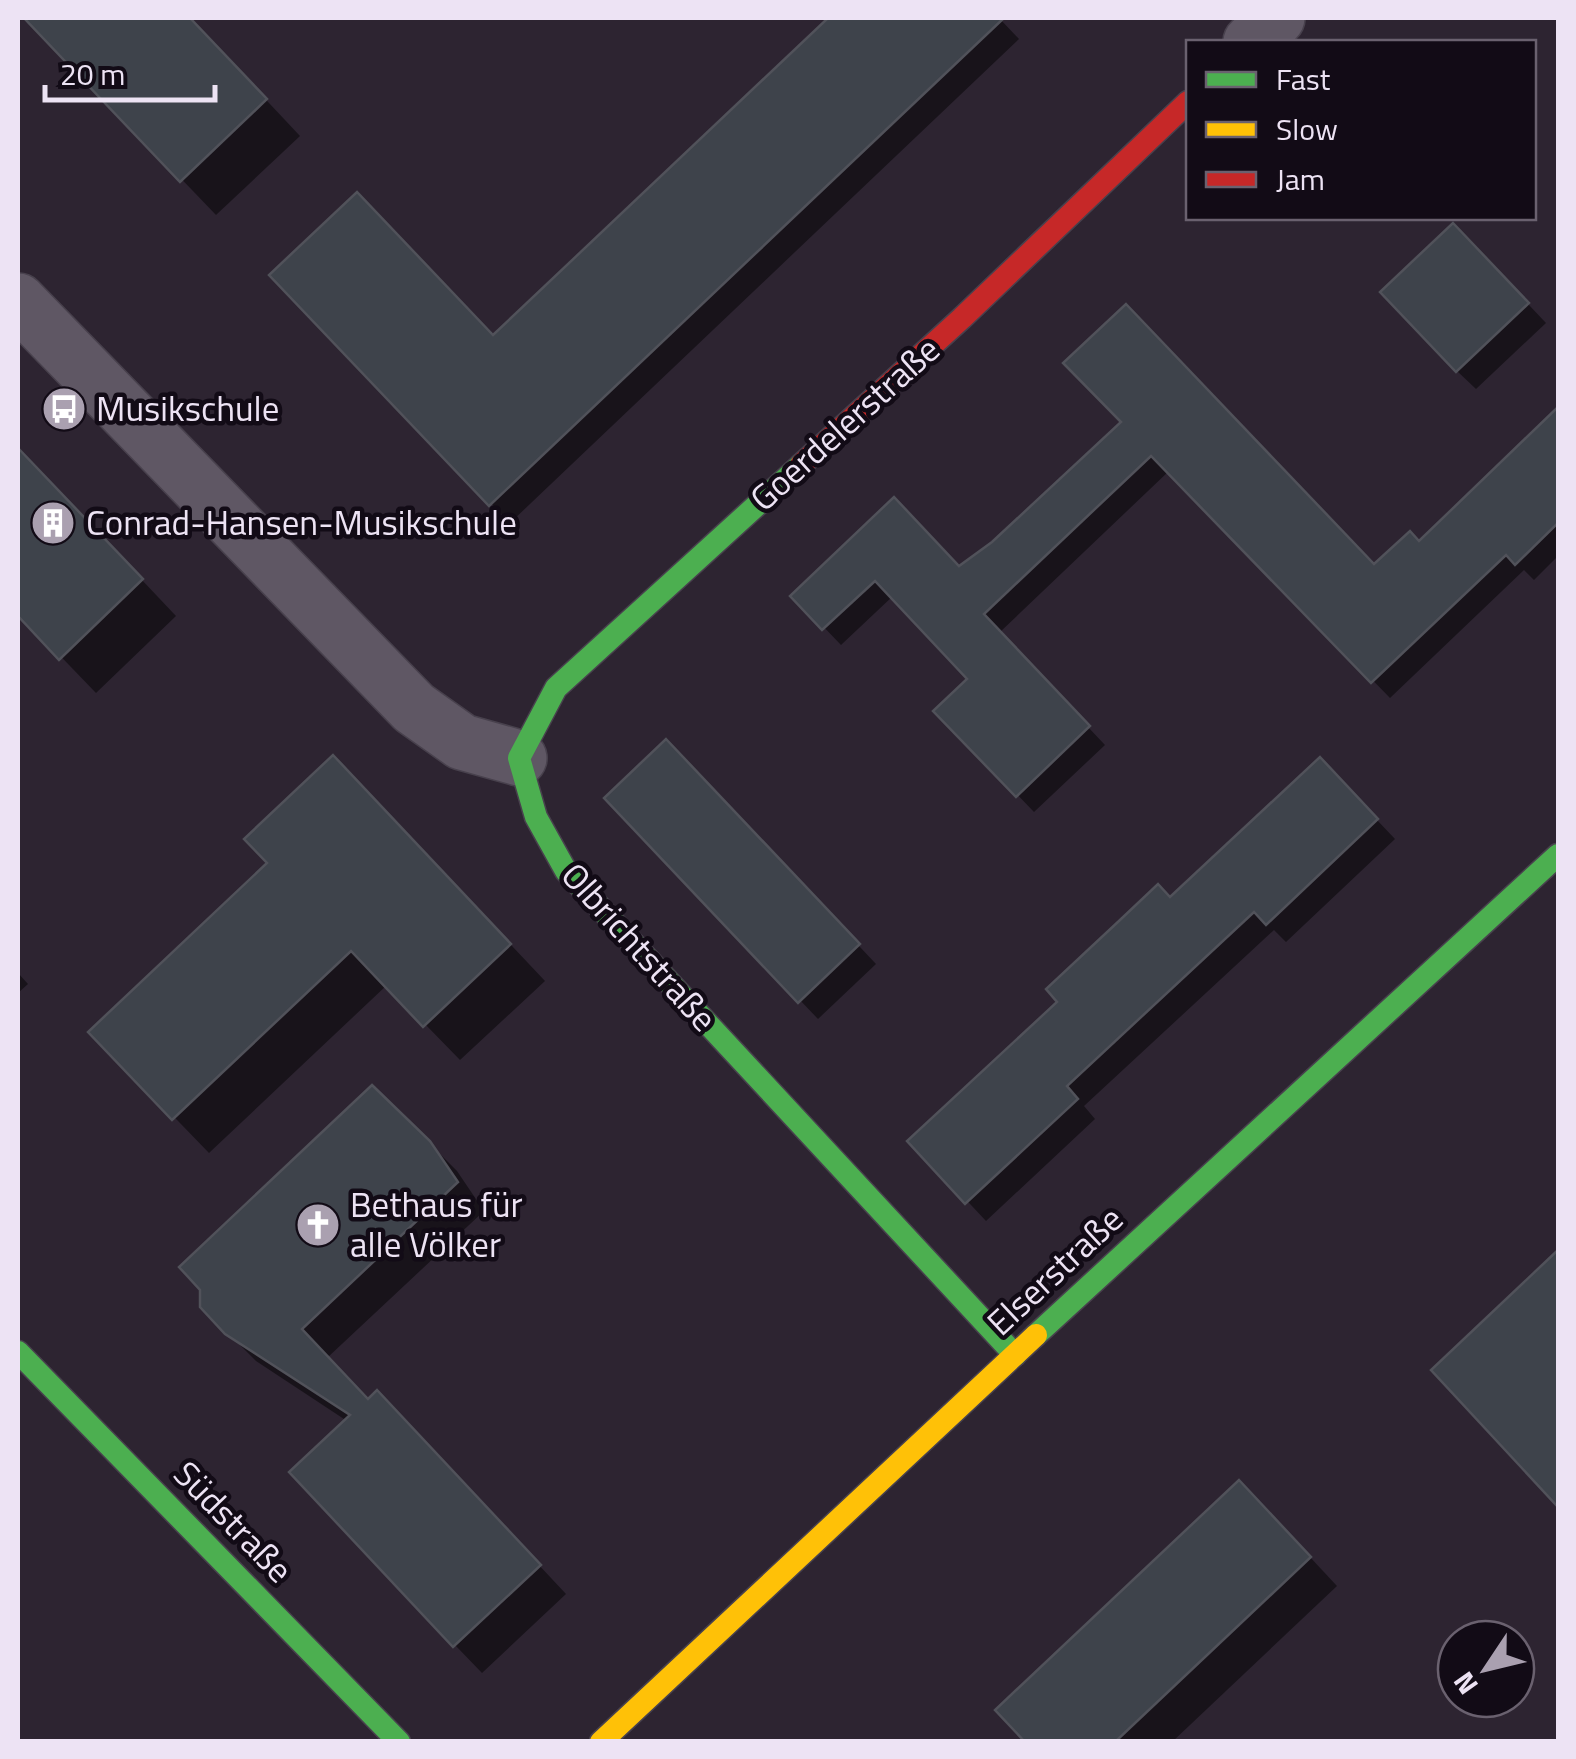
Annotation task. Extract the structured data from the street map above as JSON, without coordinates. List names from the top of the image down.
{
  "streets": {
    "street": [
      "Goerdelerstraße",
      "Olbrichtstraße",
      "Elserstraße",
      "Südstraße"
    ]
  },
  "crossings": [
    ["Goerdelerstraße", "Olbrichtstraße"],
    ["Olbrichtstraße", "Elserstraße"]
  ],
  "places": {
    "bus stop": ["Musikschule"],
    "building": ["Conrad-Hansen-Musikschule"],
    "church": ["Bethaus für alle Völker"]
  },
  "legend": ["Fast", "Slow", "Jam"],
  "scale_bar": "20 m",
  "north": "bottom left"
}
